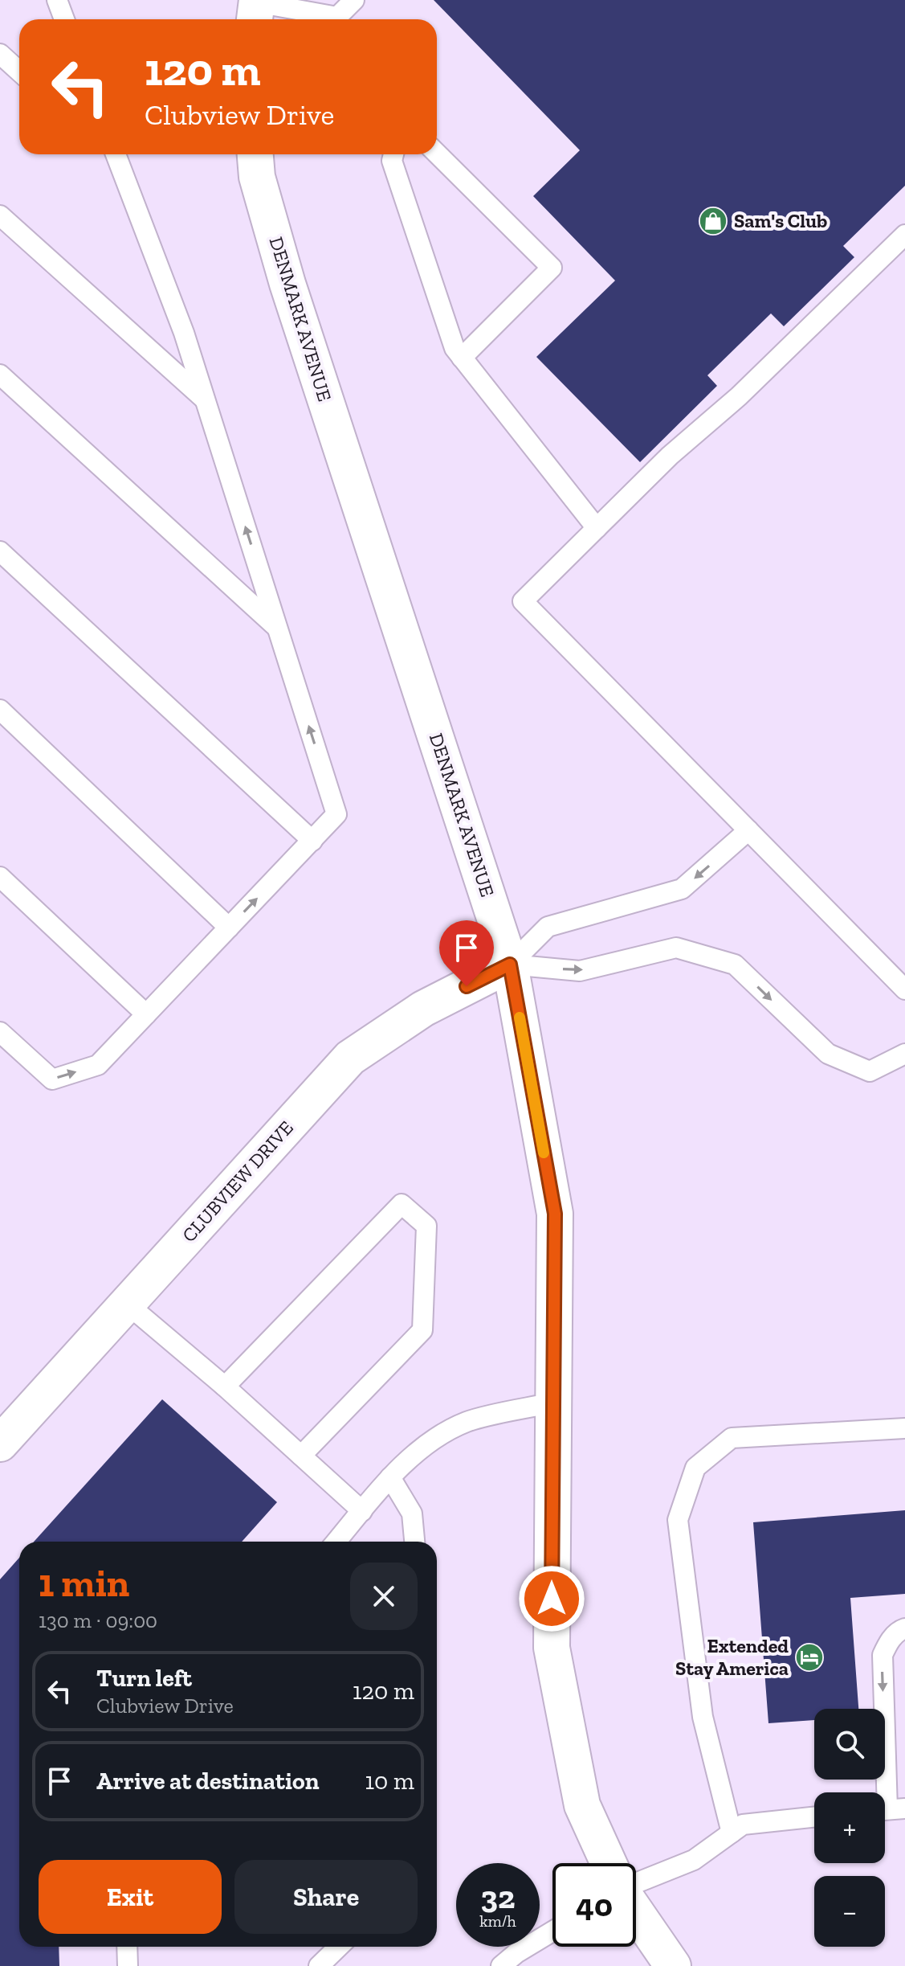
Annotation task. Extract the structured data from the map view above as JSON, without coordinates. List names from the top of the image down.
{
  "streets": {
    "street": ["DENMARK AVENUE", "CLUBVIEW DRIVE"]
  },
  "crossings": [
    ["DENMARK AVENUE", "CLUBVIEW DRIVE"]
  ],
  "places": {
    "shop": ["Sam's Club"],
    "hotel": ["Extended Stay America"]
  },
  "page": {
    "turn": ["120 m", "Clubview Drive"],
    "heading": ["1 min", "130 m · 09:00"],
    "list": [
      {
        "name": "Turn left",
        "note": "Clubview Drive",
        "value": "120 m"
      },
      {
        "name": "Arrive at destination",
        "value": "10 m"
      }
    ],
    "map_buttons": ["+", "−"],
    "buttons": ["Exit", "Share"],
    "speed": "32 km/h",
    "limit": "40"
  }
}
